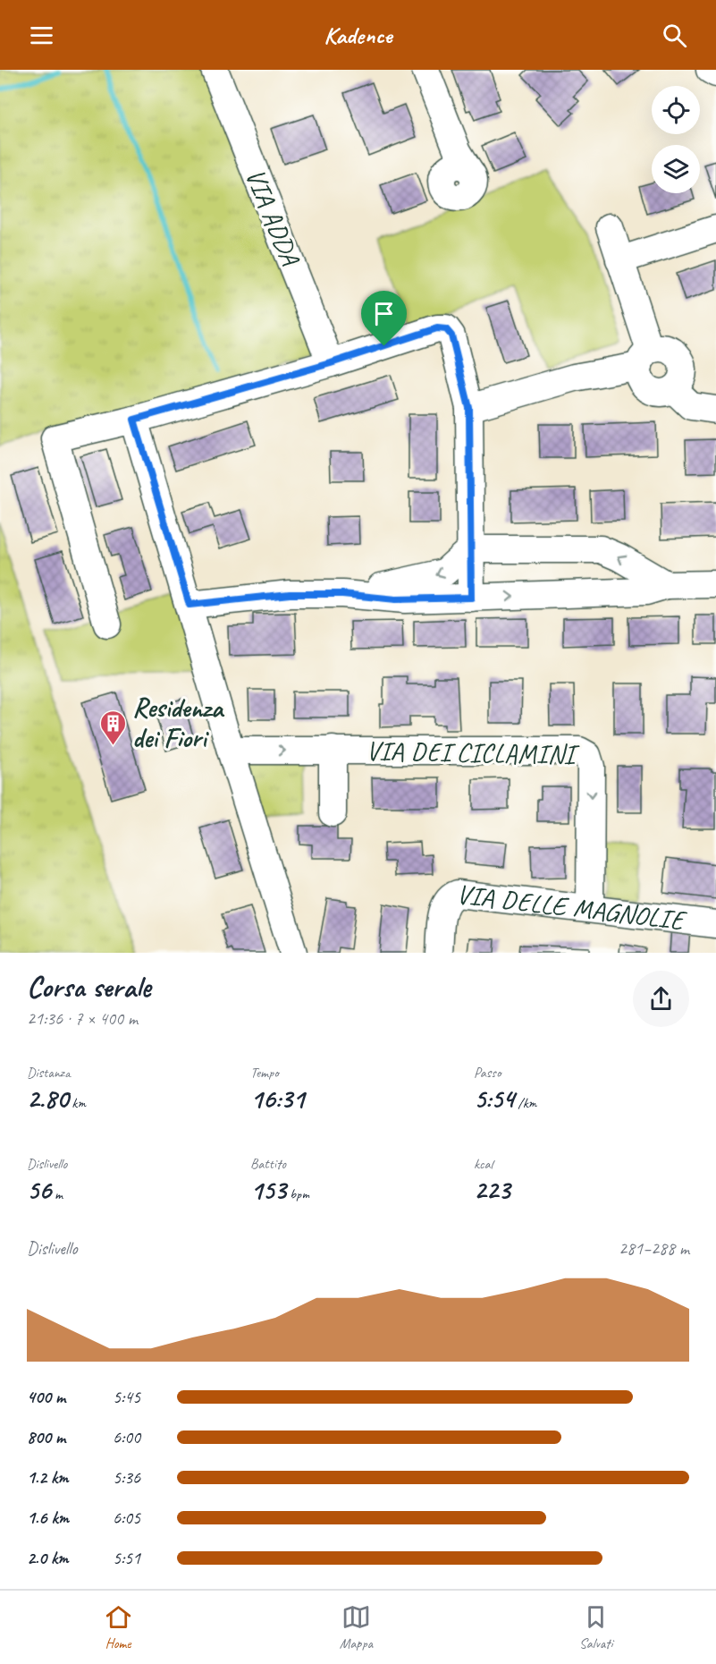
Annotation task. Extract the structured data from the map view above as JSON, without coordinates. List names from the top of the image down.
{
  "streets": {
    "street": ["VIA ADDA", "VIA DEI CICLAMINI", "VIA DELLE MAGNOLIE"]
  },
  "crossings": [
    ["VIA DEI CICLAMINI", "VIA DELLE MAGNOLIE"]
  ],
  "places": {
    "building": ["Residenza dei Fiori"]
  },
  "page": {
    "header": "Kadence",
    "heading": ["Corsa serale", "21:36 · 7 × 400 m"],
    "stats": [
      ["Distanza", "2.80 km"],
      ["Tempo", "16:31"],
      ["Passo", "5:54 /km"],
      ["Dislivello", "56 m"],
      ["Battito", "153 bpm"],
      ["kcal", "223"]
    ],
    "chart": ["Dislivello", "281–288 m"],
    "list": [
      {
        "name": "400 m",
        "note": "5:45"
      },
      {
        "name": "800 m",
        "note": "6:00"
      },
      {
        "name": "1.2 km",
        "note": "5:36"
      },
      {
        "name": "1.6 km",
        "note": "6:05"
      },
      {
        "name": "2.0 km",
        "note": "5:51"
      }
    ],
    "tabs": ["Home", "Mappa", "Salvati"]
  }
}
